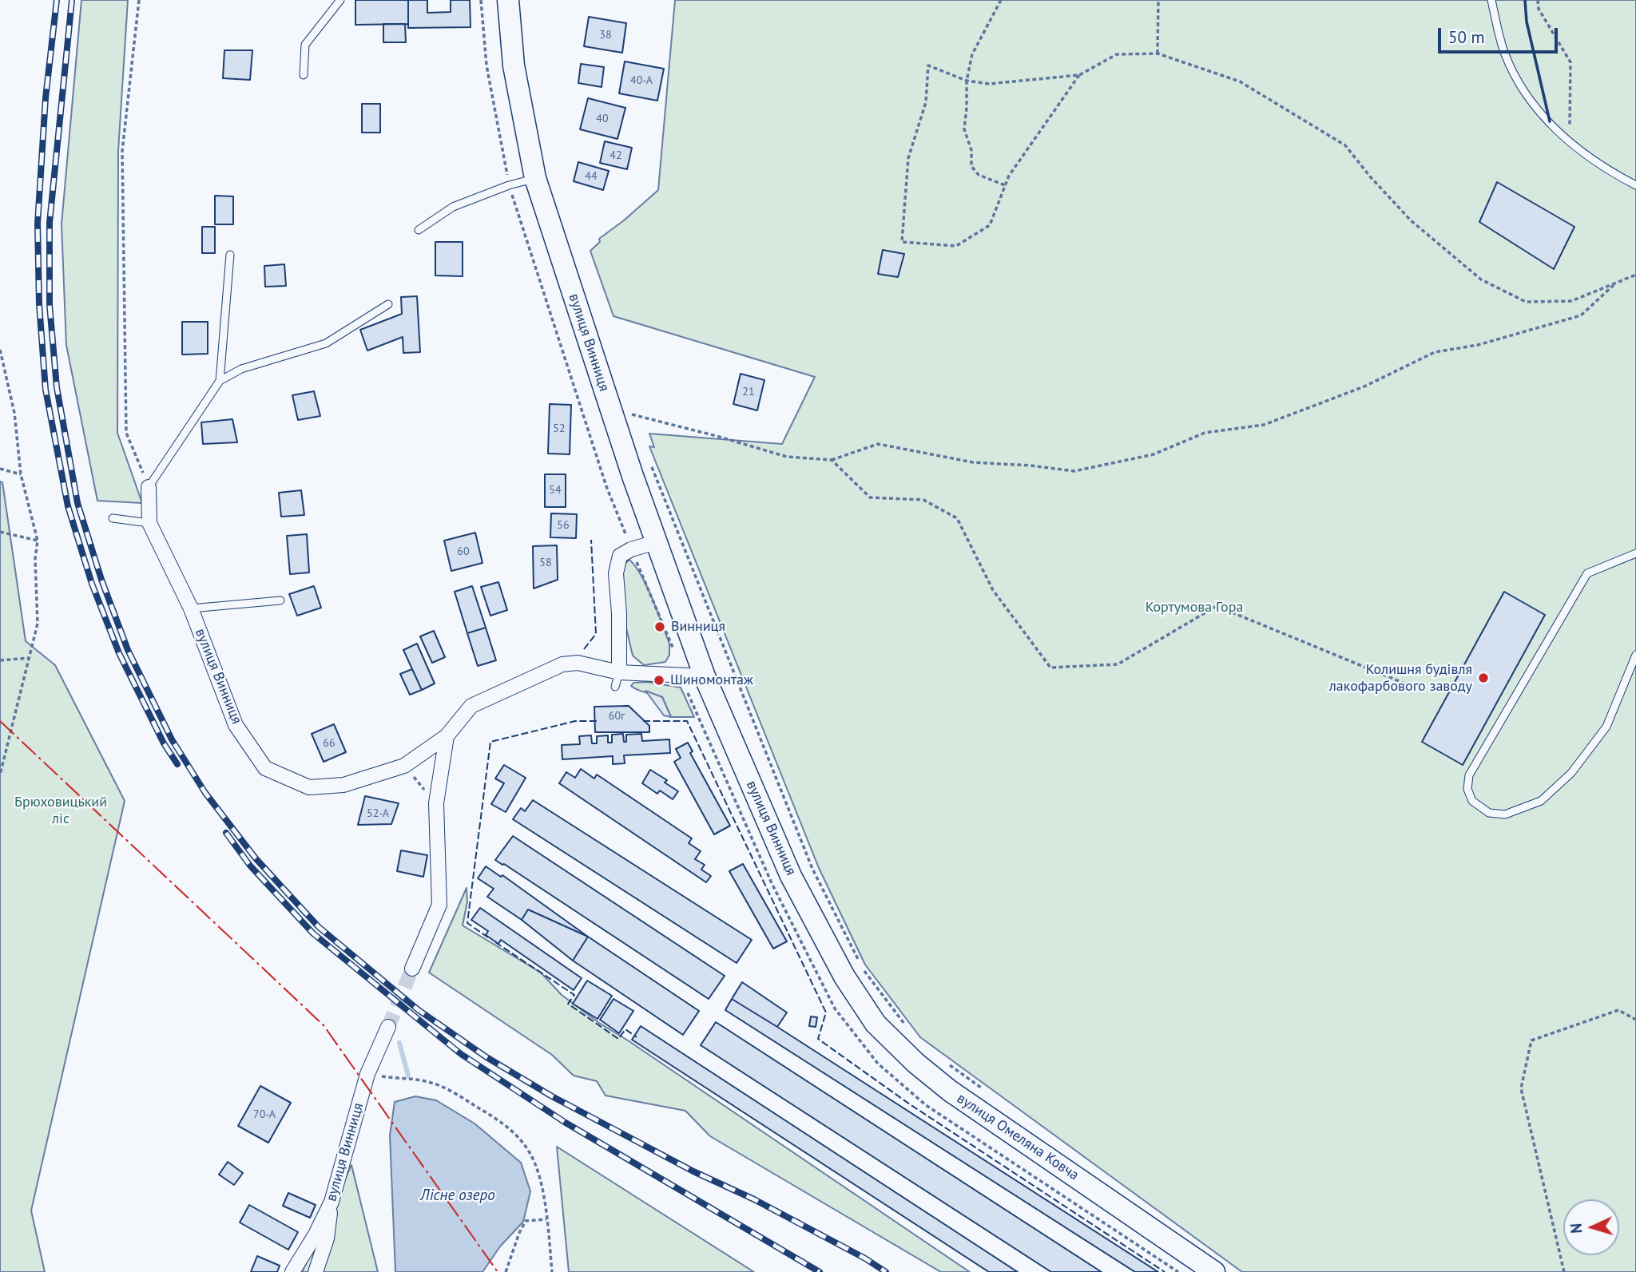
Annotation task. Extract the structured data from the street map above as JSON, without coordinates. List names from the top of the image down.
{
  "streets": {
    "main road": ["вулиця Винниця", "вулиця Омеляна Ковча"]
  },
  "crossings": [
    ["вулиця Винниця", "вулиця Омеляна Ковча"]
  ],
  "water": ["Лісне озеро"],
  "parks": ["Кортумова Гора", "Брюховицький ліс"],
  "places": ["Винниця", "Колишня будівля лакофарбового заводу", "Шиномонтаж"],
  "house_numbers": [
    "38",
    "40-А",
    "40",
    "42",
    "44",
    "21",
    "52",
    "54",
    "56",
    "60",
    "58",
    "60г",
    "66",
    "52-А",
    "70-А"
  ],
  "scale_bar": "50 m",
  "north": "left"
}
